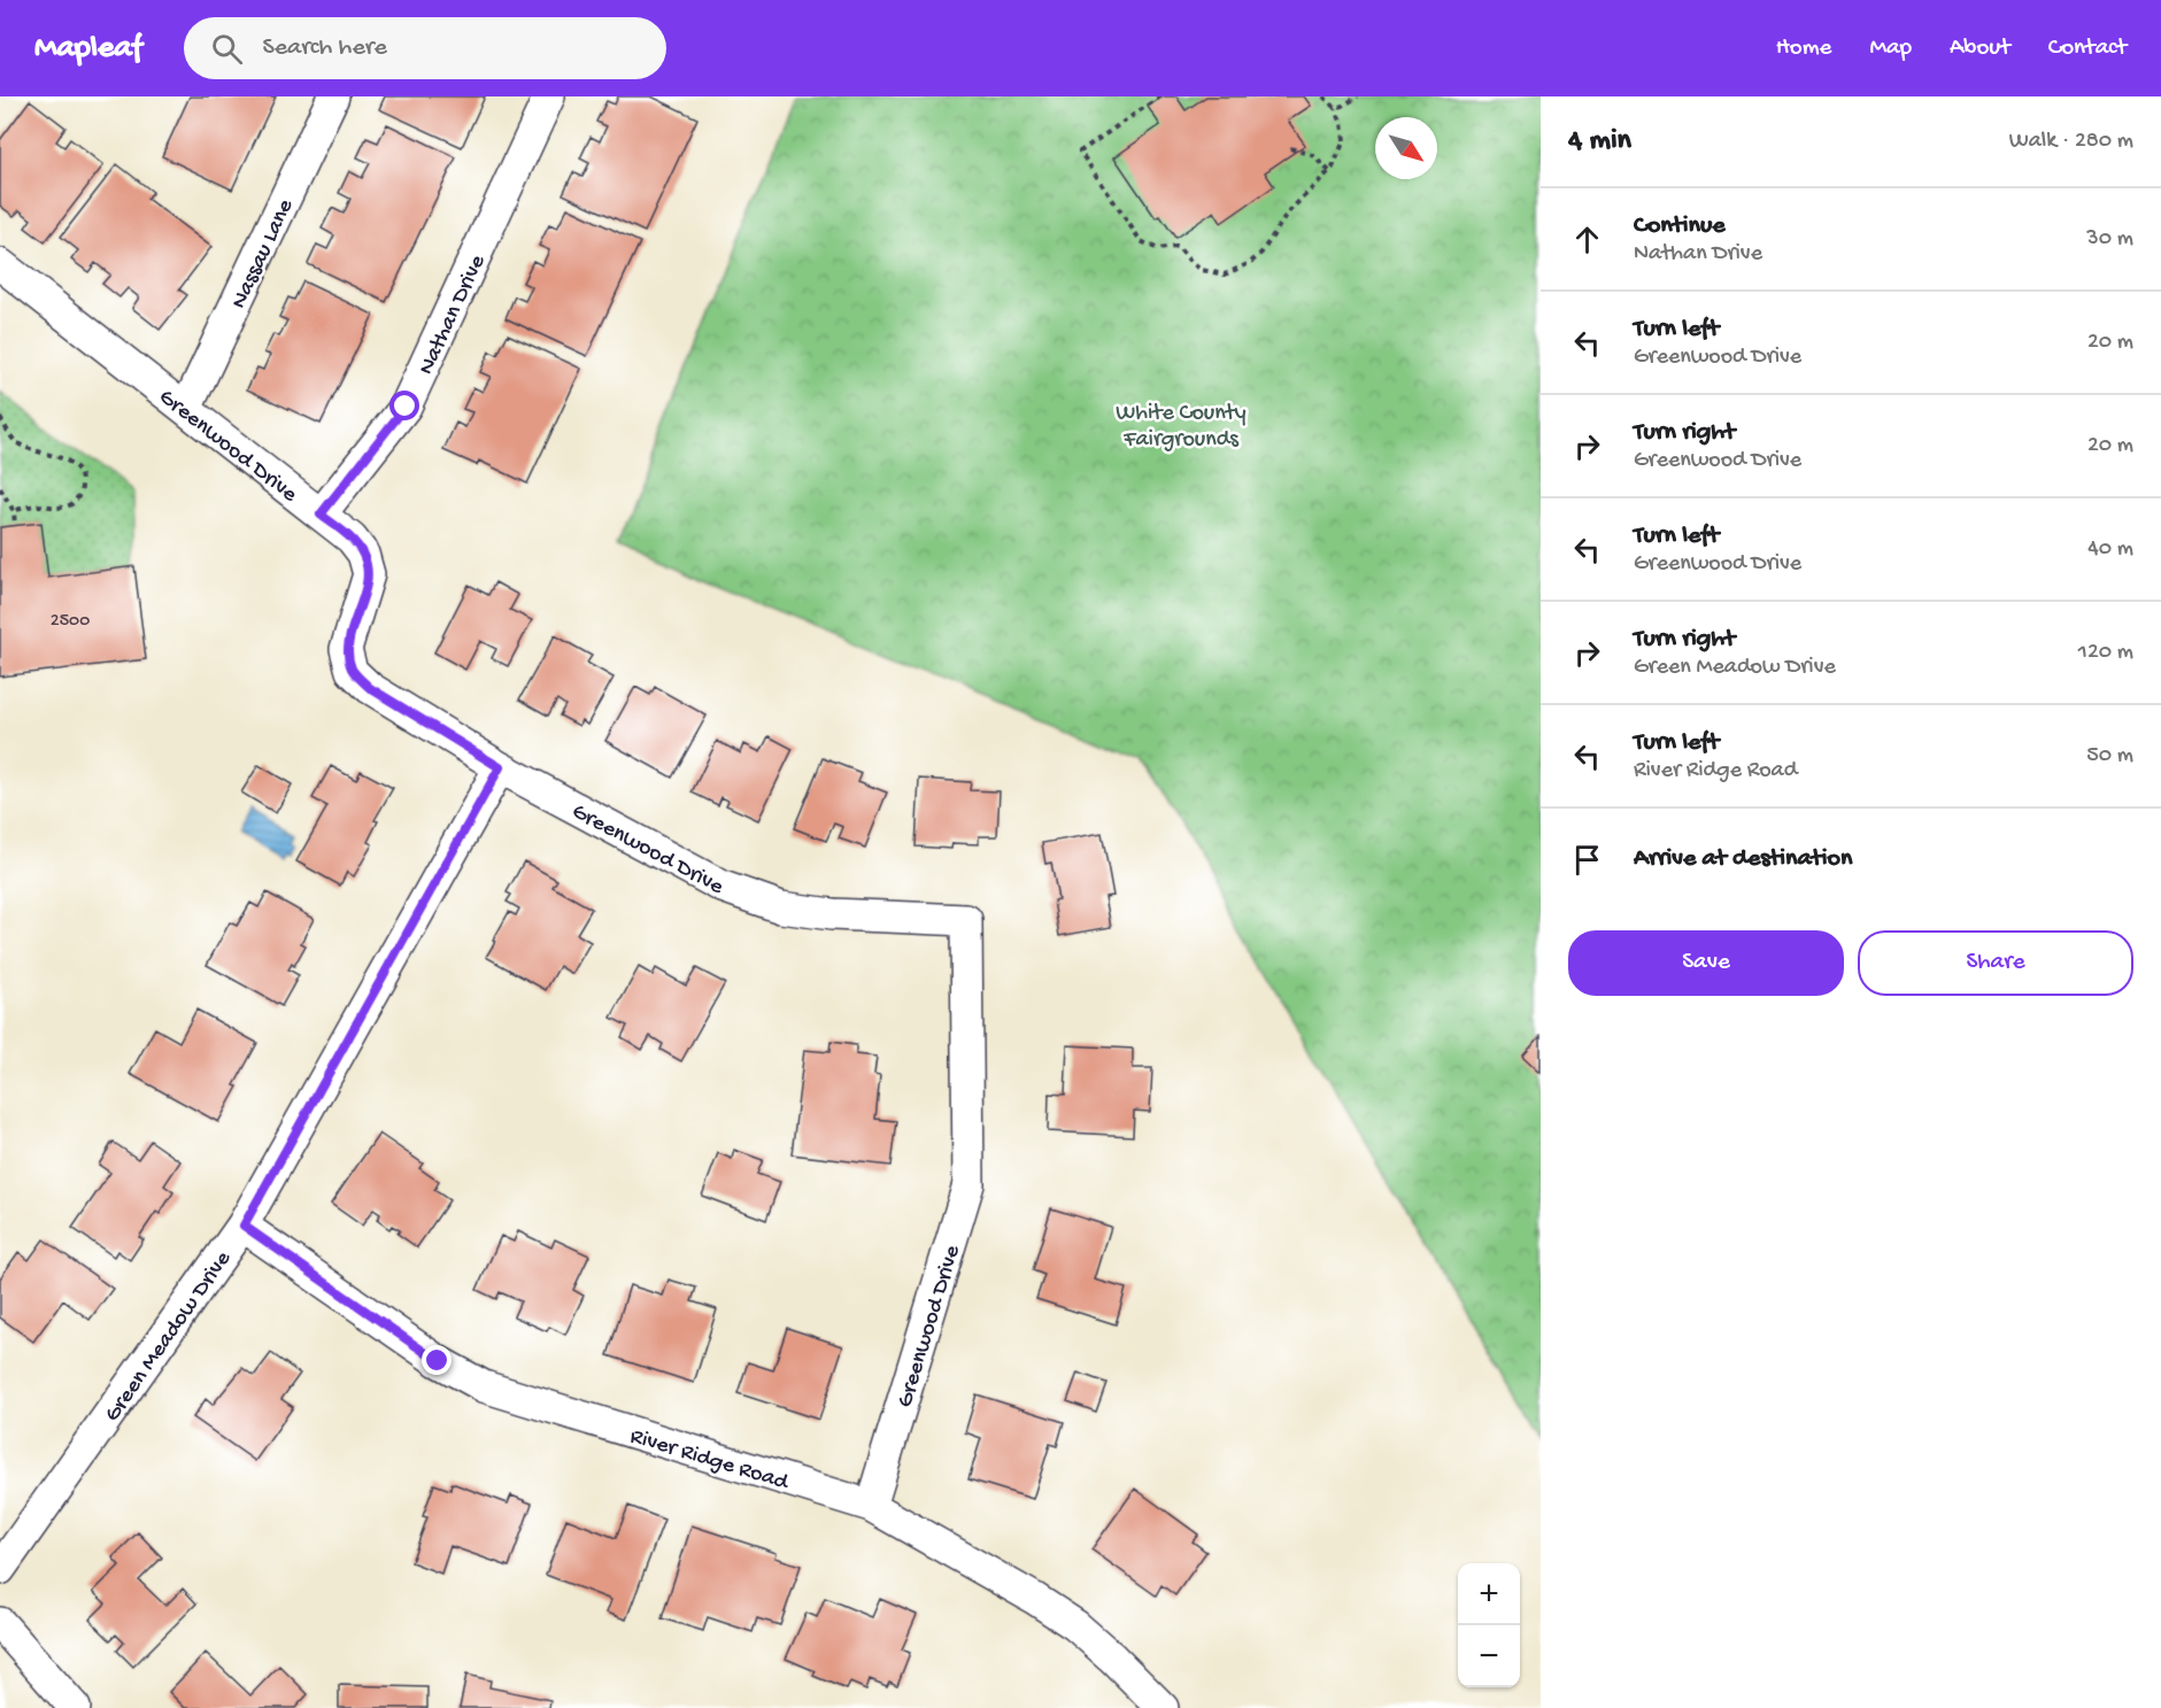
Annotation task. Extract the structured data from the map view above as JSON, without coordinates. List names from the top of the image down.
{
  "streets": {
    "street": [
      "Nassau Lane",
      "Nathan Drive",
      "Greenwood Drive",
      "Green Meadow Drive",
      "River Ridge Road"
    ]
  },
  "crossings": [
    ["Nassau Lane", "Greenwood Drive"],
    ["Nathan Drive", "Greenwood Drive"],
    ["Greenwood Drive", "Green Meadow Drive"],
    ["Greenwood Drive", "River Ridge Road"],
    ["Green Meadow Drive", "River Ridge Road"]
  ],
  "parks": ["White County Fairgrounds"],
  "house_numbers": ["2500"],
  "north": "bottom right",
  "page": {
    "header": "Mapleaf",
    "search": "Search here",
    "nav": [
      "Home",
      "Map",
      "About",
      "Contact"
    ],
    "heading": ["4 min", "Walk · 280 m"],
    "list": [
      ["Continue", "Nathan Drive", "30 m"],
      ["Turn left", "Greenwood Drive", "20 m"],
      ["Turn right", "Greenwood Drive", "20 m"],
      ["Turn left", "Greenwood Drive", "40 m"],
      ["Turn right", "Green Meadow Drive", "120 m"],
      ["Turn left", "River Ridge Road", "50 m"],
      "Arrive at destination"
    ],
    "buttons": ["Save", "Share"],
    "map_buttons": ["+", "−"]
  }
}
